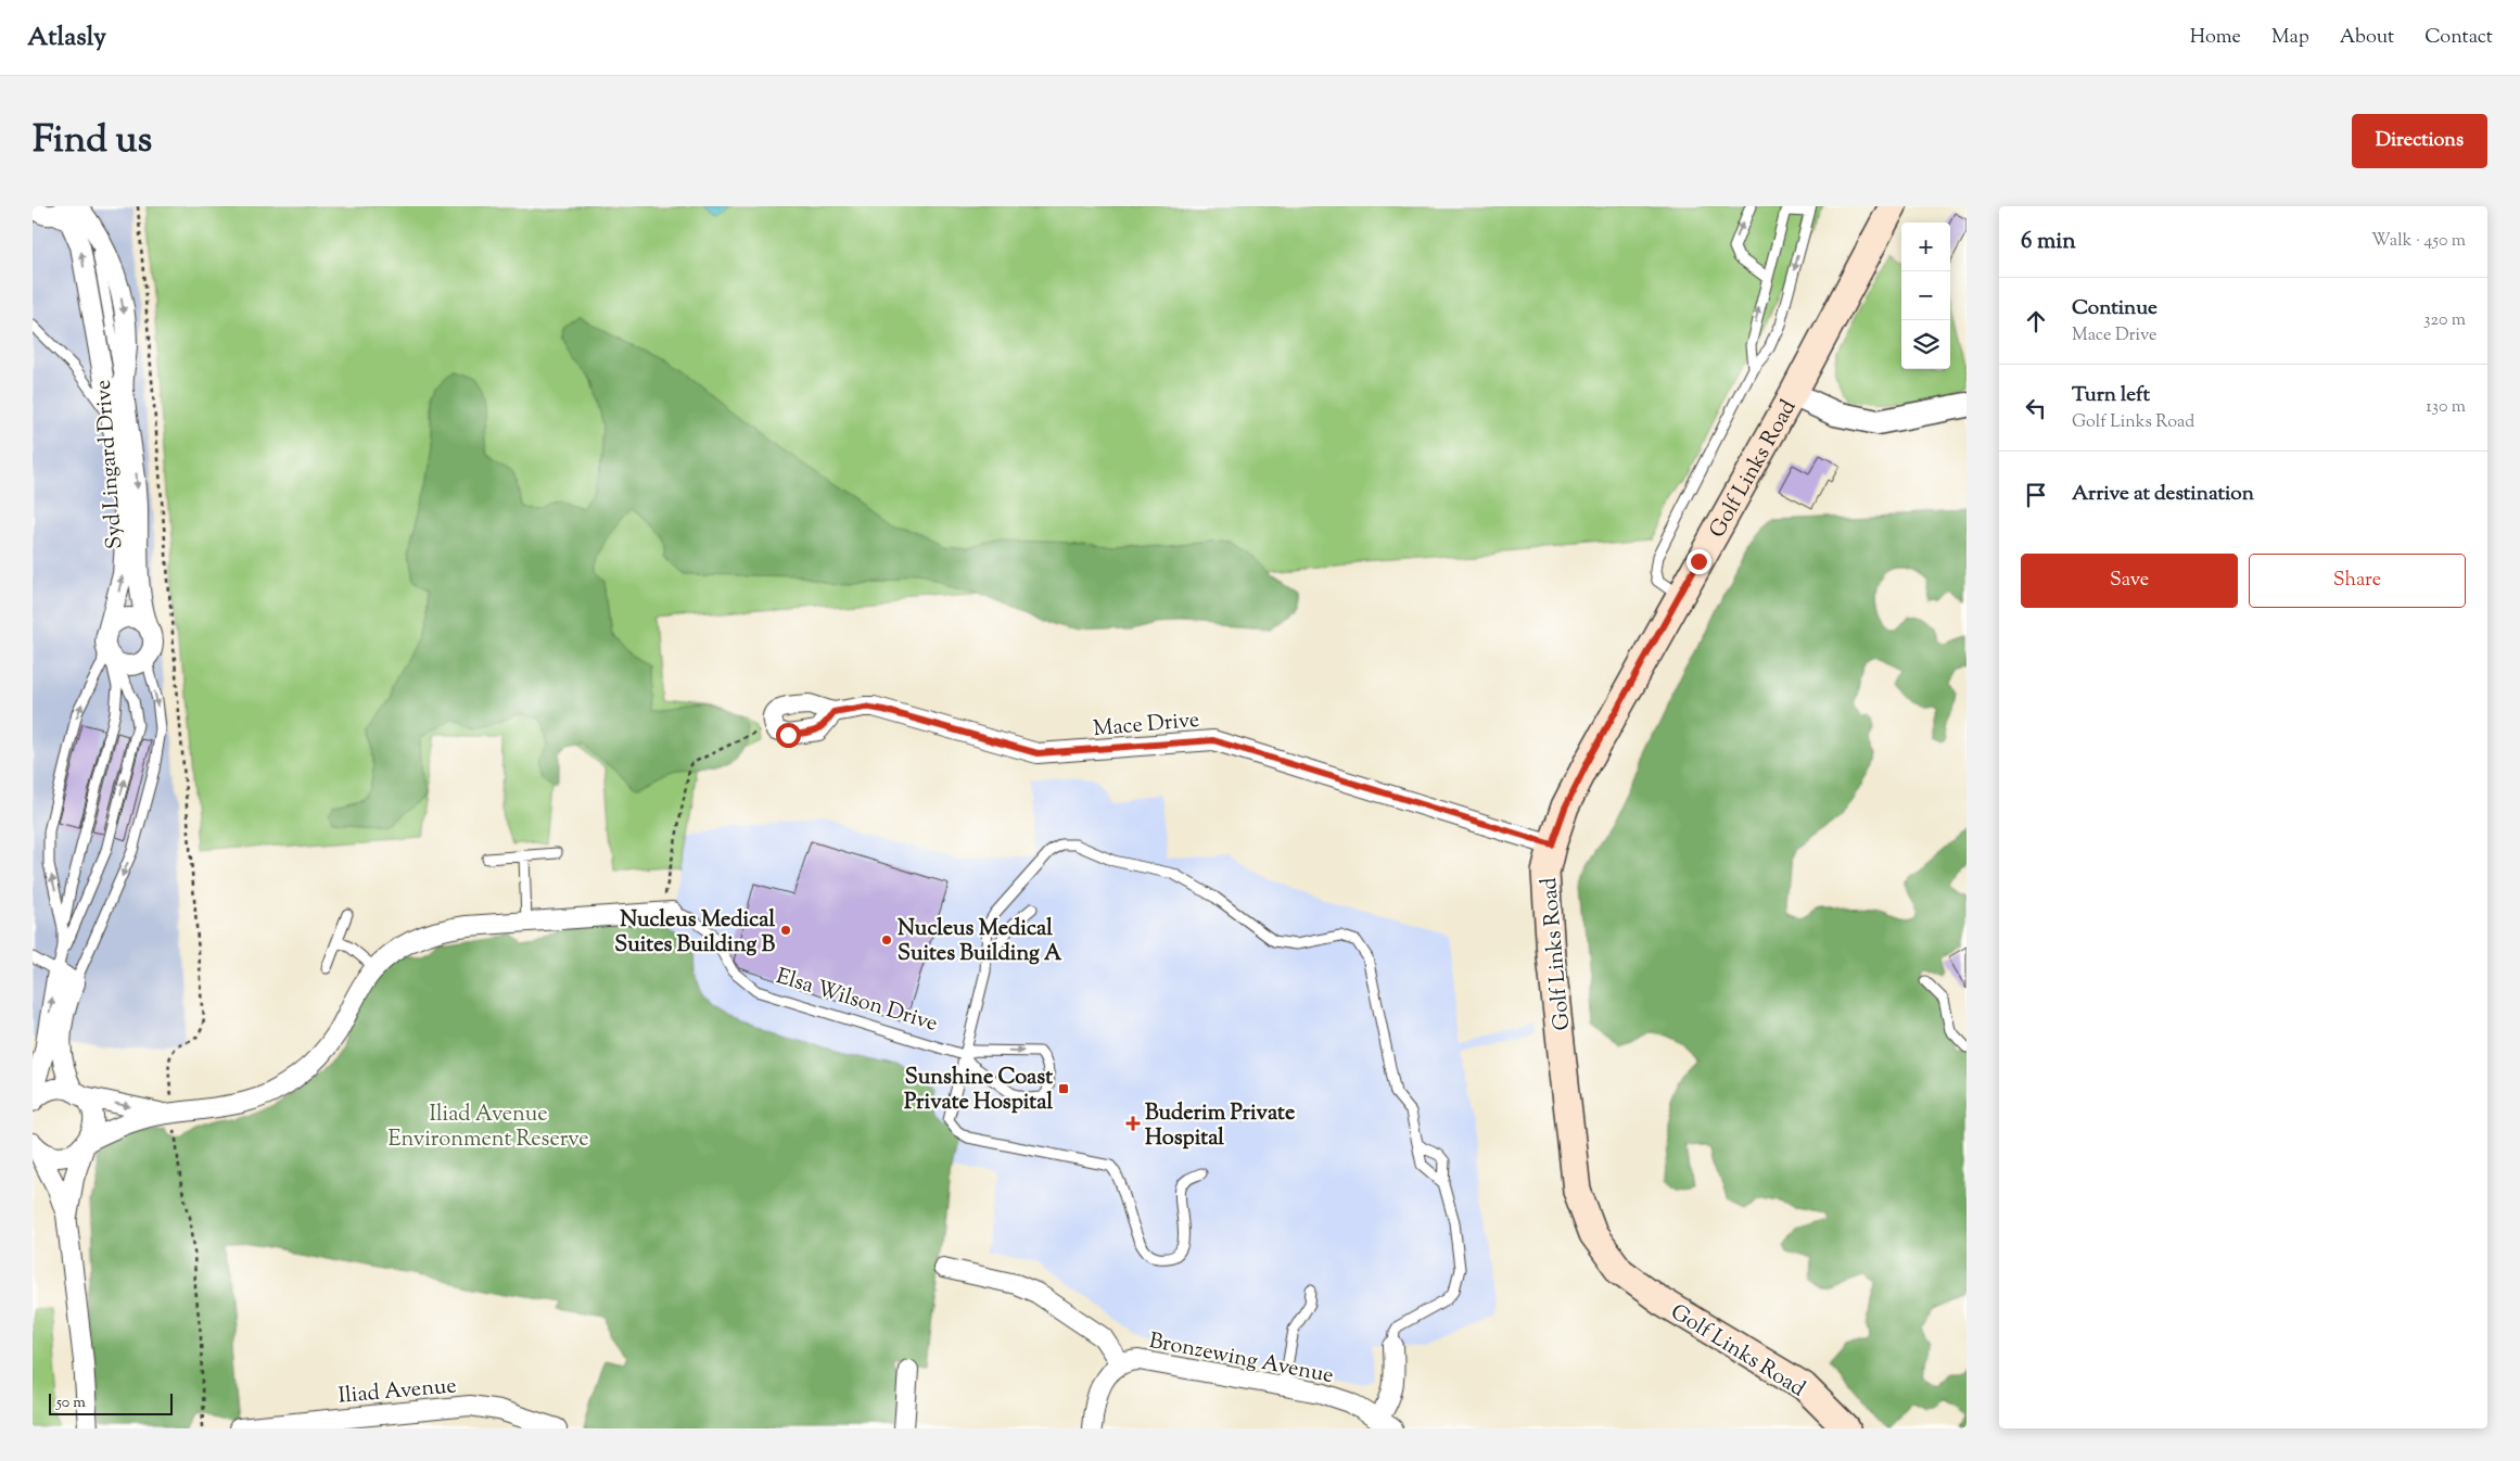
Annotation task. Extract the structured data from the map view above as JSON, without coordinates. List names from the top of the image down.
{
  "streets": {
    "main road": ["Golf Links Road"],
    "street": [
      "Syd Lingard Drive",
      "Mace Drive",
      "Elsa Wilson Drive",
      "Bronzewing Avenue",
      "Iliad Avenue"
    ]
  },
  "crossings": [
    ["Golf Links Road", "Mace Drive"]
  ],
  "parks": ["Iliad Avenue Environment Reserve"],
  "places": {
    "other": ["Nucleus Medical Suites Building B", "Nucleus Medical Suites Building A"],
    "transit": ["Sunshine Coast Private Hospital"],
    "health": ["Buderim Private Hospital"]
  },
  "scale_bar": "50 m",
  "page": {
    "header": "Atlasly",
    "nav": [
      "Home",
      "Map",
      "About",
      "Contact"
    ],
    "title": "Find us",
    "buttons": [
      "Directions",
      ["Save", "Share"]
    ],
    "heading": ["6 min", "Walk · 450 m"],
    "map_buttons": ["+", "−"],
    "list": [
      ["Continue", "Mace Drive", "320 m"],
      ["Turn left", "Golf Links Road", "130 m"],
      "Arrive at destination"
    ],
    "scale": "50 m"
  }
}
